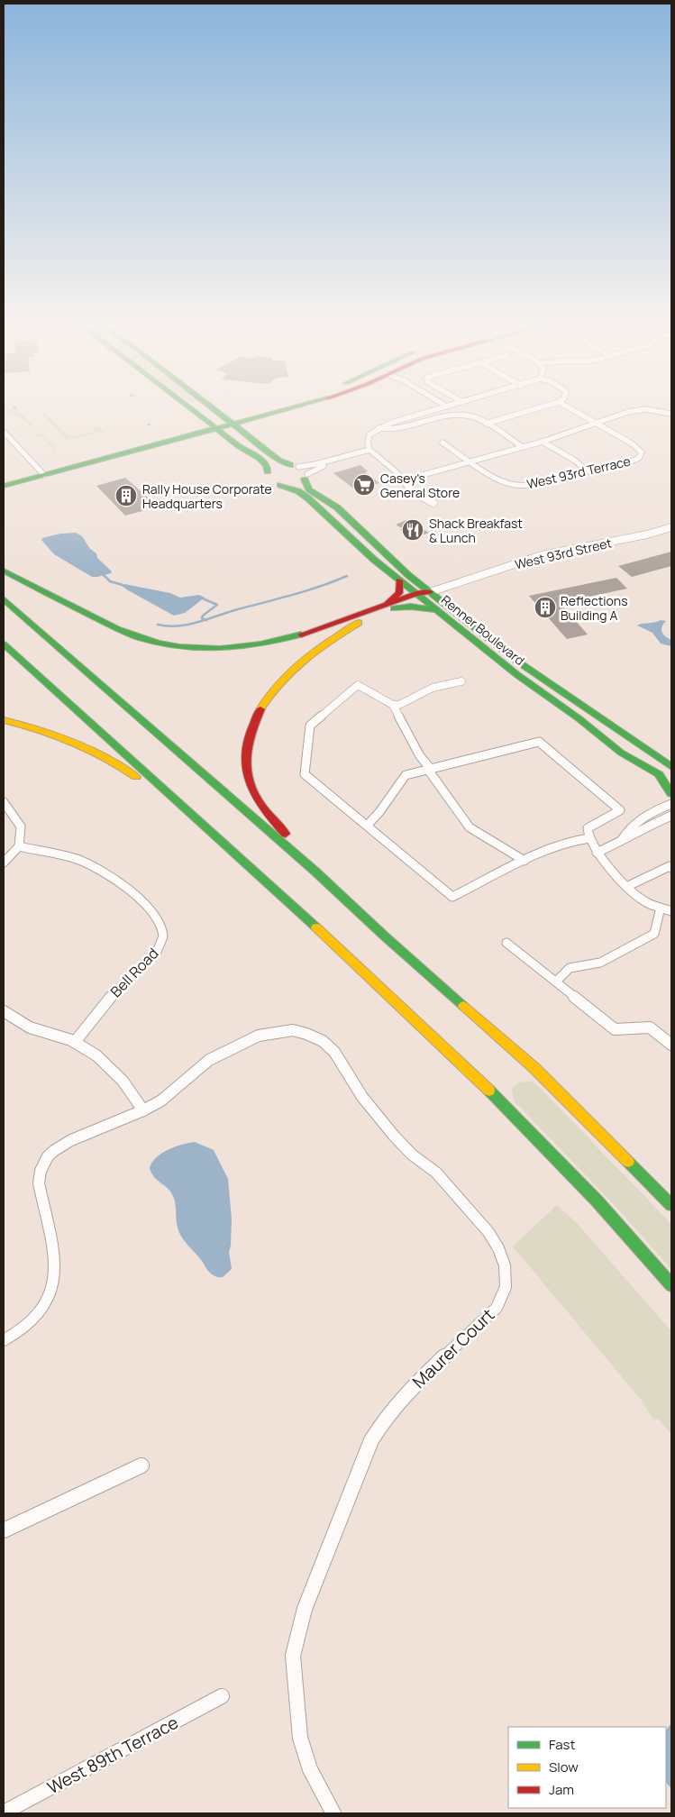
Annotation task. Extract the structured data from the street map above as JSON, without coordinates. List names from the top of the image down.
{
  "streets": {
    "main road": ["Renner Boulevard"],
    "street": [
      "West 93rd Terrace",
      "West 93rd Street",
      "Bell Road",
      "Maurer Court",
      "West 89th Terrace"
    ]
  },
  "crossings": [
    ["West 93rd Street", "Renner Boulevard"]
  ],
  "places": {
    "supermarket": ["Casey's General Store"],
    "building": ["Rally House Corporate Headquarters", "Reflections Building A"],
    "restaurant": ["Shack Breakfast & Lunch"]
  },
  "legend": ["Fast", "Slow", "Jam"]
}
